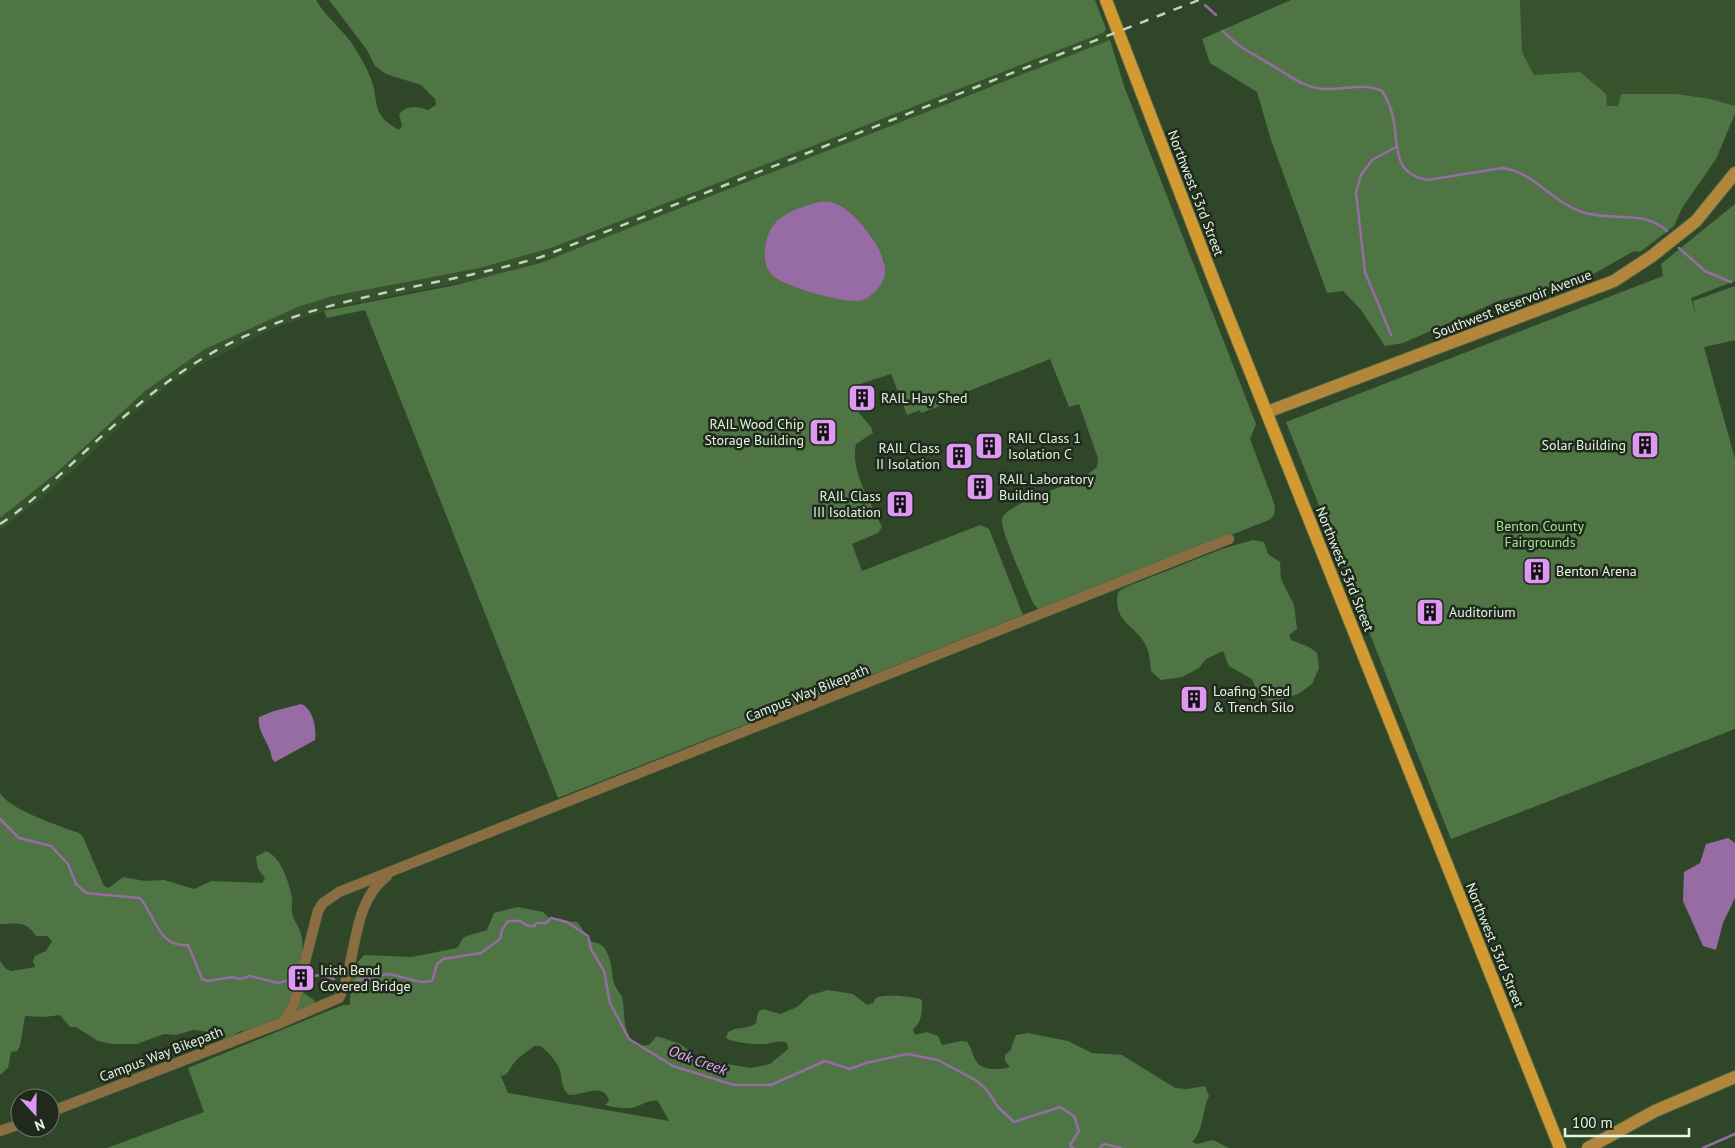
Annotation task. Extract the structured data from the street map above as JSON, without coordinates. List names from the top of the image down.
{
  "streets": {
    "main road": ["Northwest 53rd Street", "Southwest Reservoir Avenue"],
    "street": ["Campus Way Bikepath"]
  },
  "crossings": [
    ["Northwest 53rd Street", "Southwest Reservoir Avenue"]
  ],
  "water": ["Oak Creek"],
  "parks": ["Benton County Fairgrounds"],
  "places": {
    "building": [
      "RAIL Hay Shed",
      "RAIL Wood Chip Storage Building",
      "Solar Building",
      "RAIL Class 1 Isolation C",
      "RAIL Class II Isolation",
      "RAIL Laboratory Building",
      "RAIL Class III Isolation",
      "Benton Arena",
      "Auditorium",
      "Loafing Shed & Trench Silo",
      "Irish Bend Covered Bridge"
    ]
  },
  "scale_bar": "100 m",
  "north": "bottom"
}
